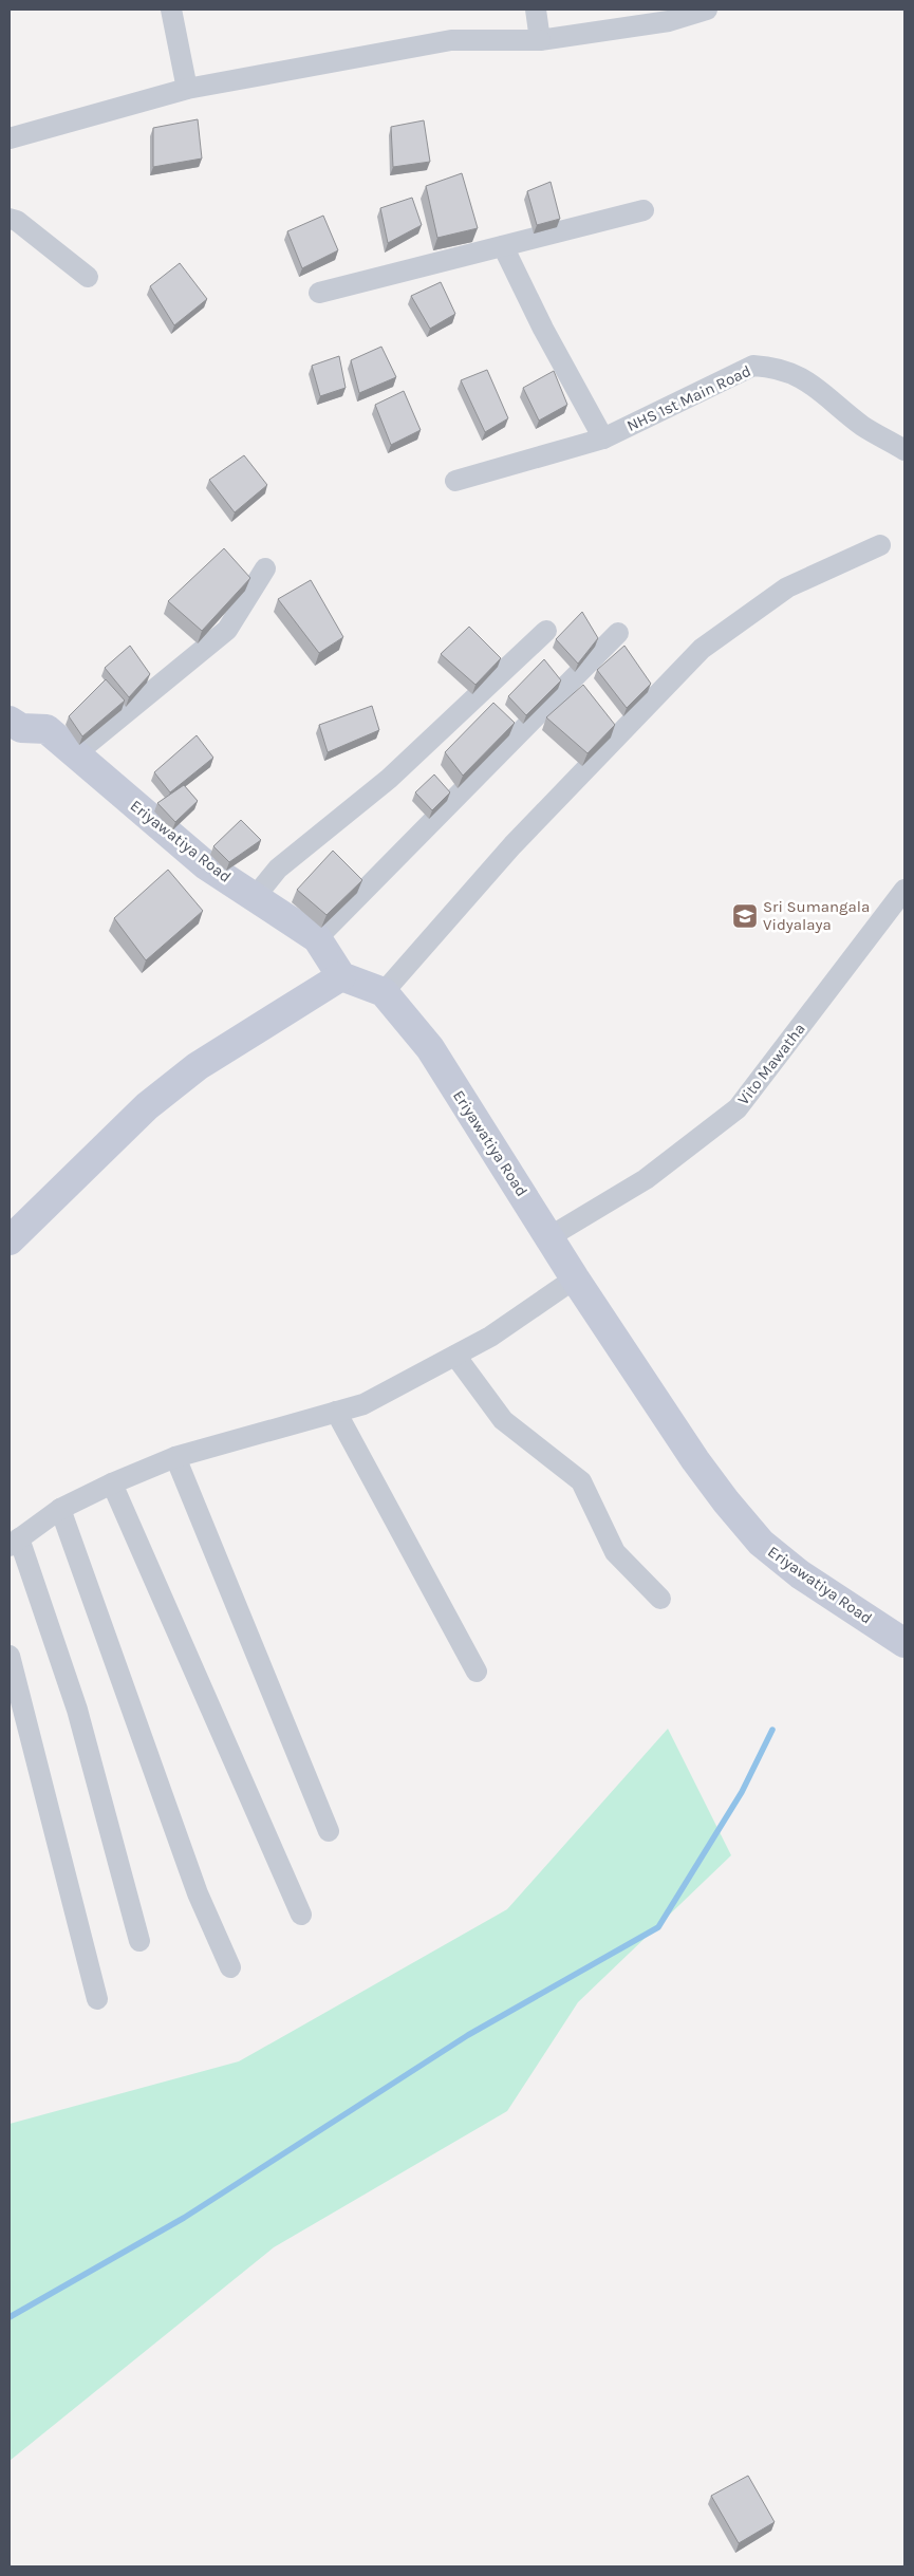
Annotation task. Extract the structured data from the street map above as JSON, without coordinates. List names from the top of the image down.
{
  "streets": {
    "street": ["NHS 1st Main Road", "Eriyawatiya Road", "Vito Mawatha"]
  },
  "crossings": [
    ["Eriyawatiya Road", "Vito Mawatha"]
  ],
  "places": {
    "school or university": ["Sri Sumangala Vidyalaya"]
  }
}
